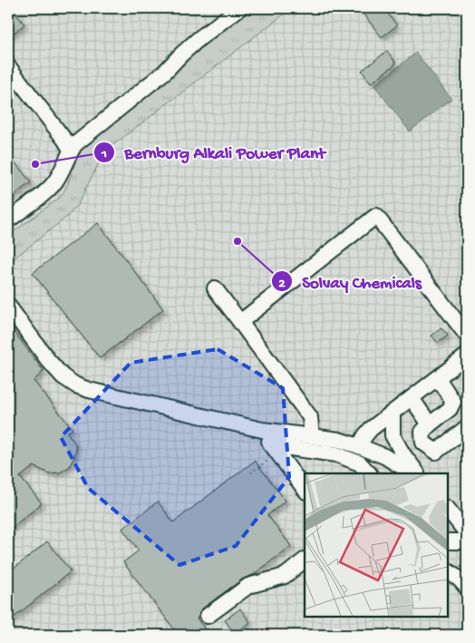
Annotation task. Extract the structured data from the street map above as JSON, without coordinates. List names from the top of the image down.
{
  "places": ["Bernburg Alkali Power Plant", "Solvay Chemicals"]
}
